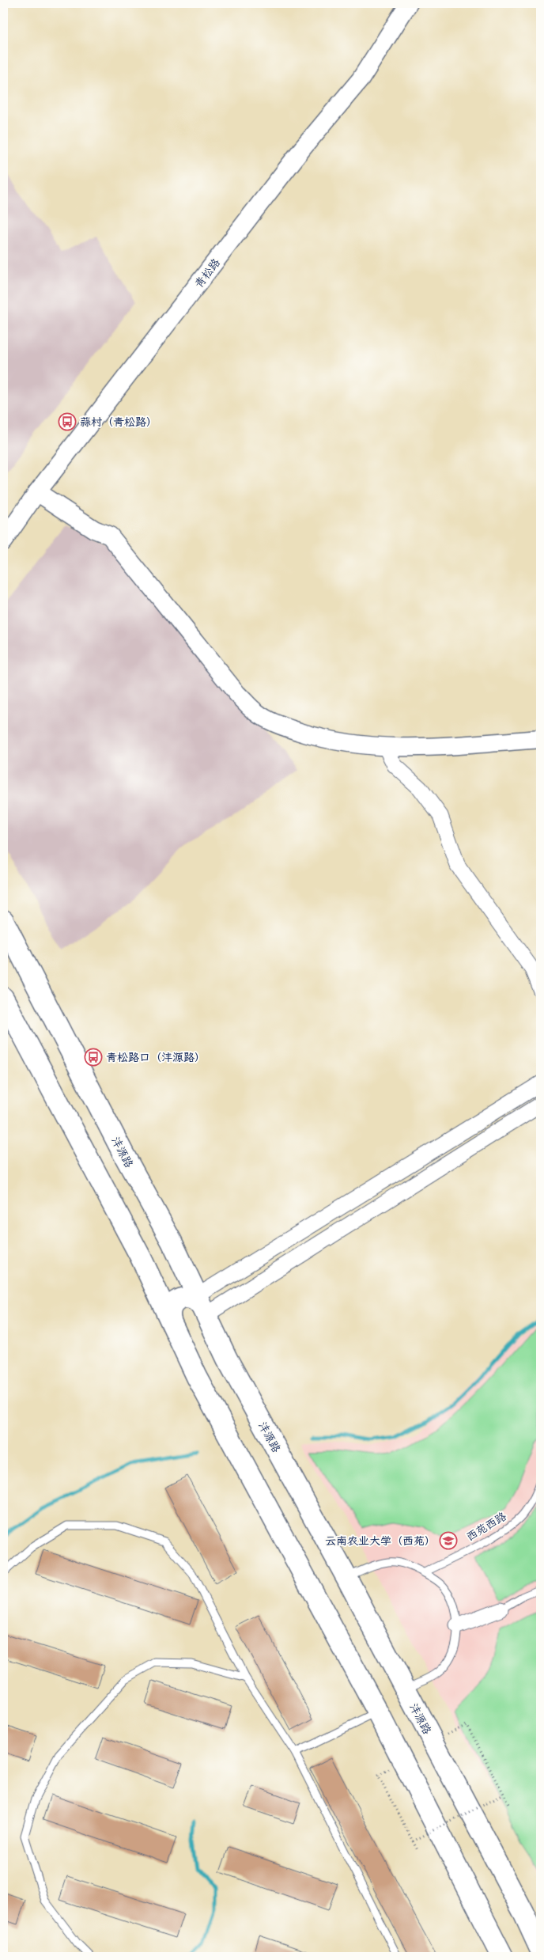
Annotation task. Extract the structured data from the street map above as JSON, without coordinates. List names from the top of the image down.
{
  "streets": {
    "main road": ["沣源路"],
    "street": ["青松路"],
    "lane": ["西苑西路"]
  },
  "places": {
    "bus stop": ["蒜村（青松路）", "青松路口（沣源路）"],
    "school or university": ["云南农业大学（西苑）"]
  }
}
